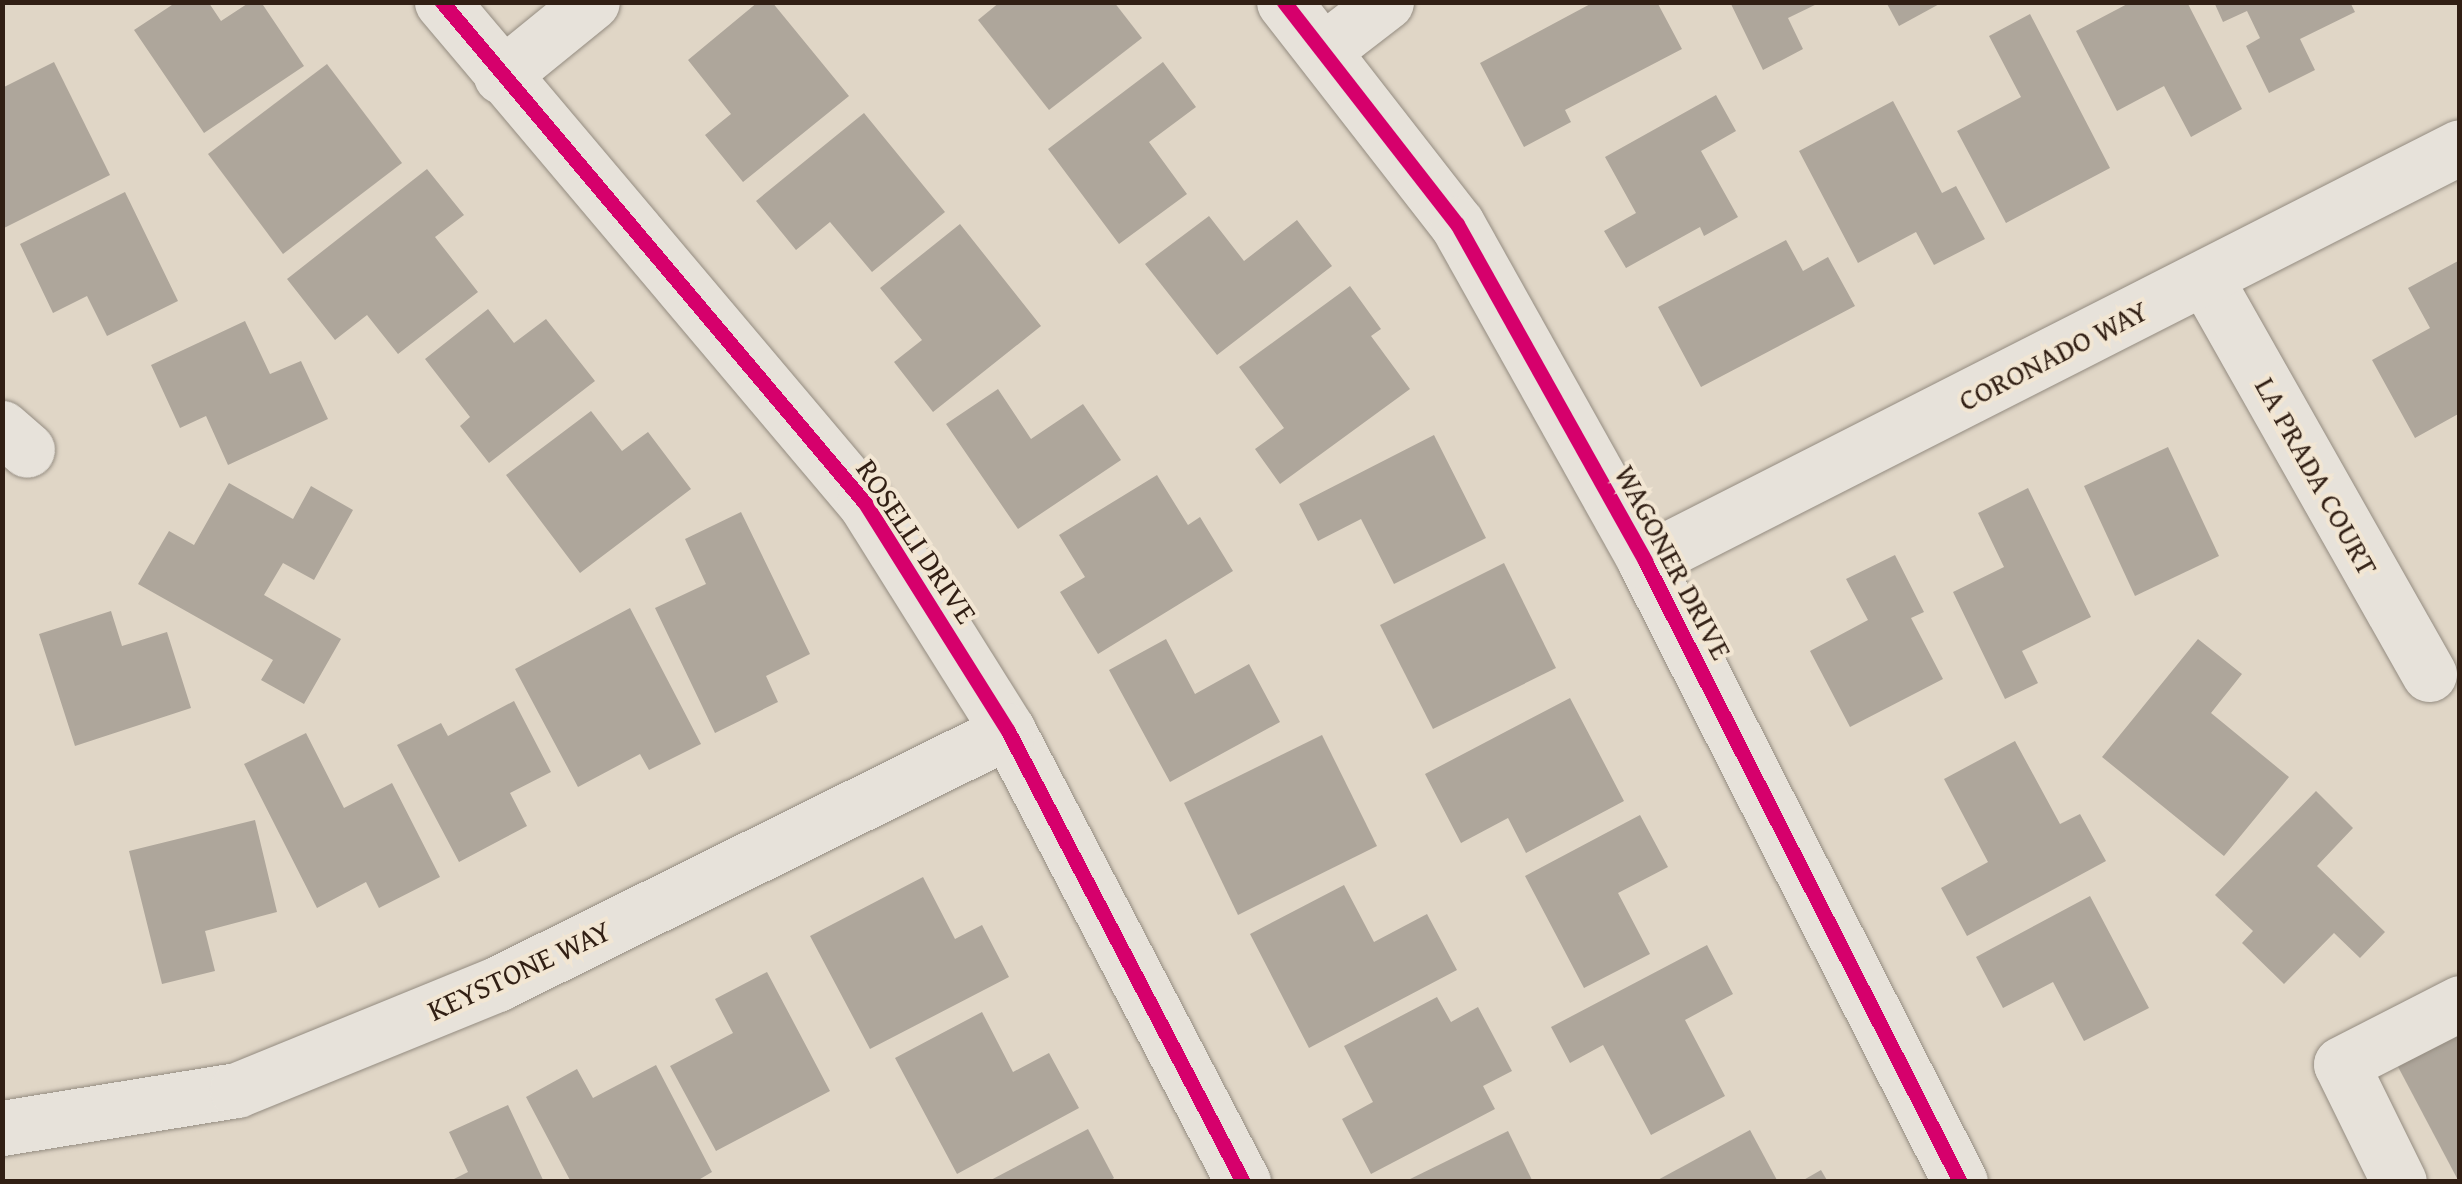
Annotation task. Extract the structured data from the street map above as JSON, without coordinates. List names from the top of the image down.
{
  "streets": {
    "street": [
      "CORONADO WAY",
      "LA PRADA COURT",
      "ROSELLI DRIVE",
      "WAGONER DRIVE",
      "KEYSTONE WAY"
    ]
  },
  "crossings": [
    ["CORONADO WAY", "LA PRADA COURT"],
    ["CORONADO WAY", "WAGONER DRIVE"],
    ["ROSELLI DRIVE", "KEYSTONE WAY"]
  ]
}
